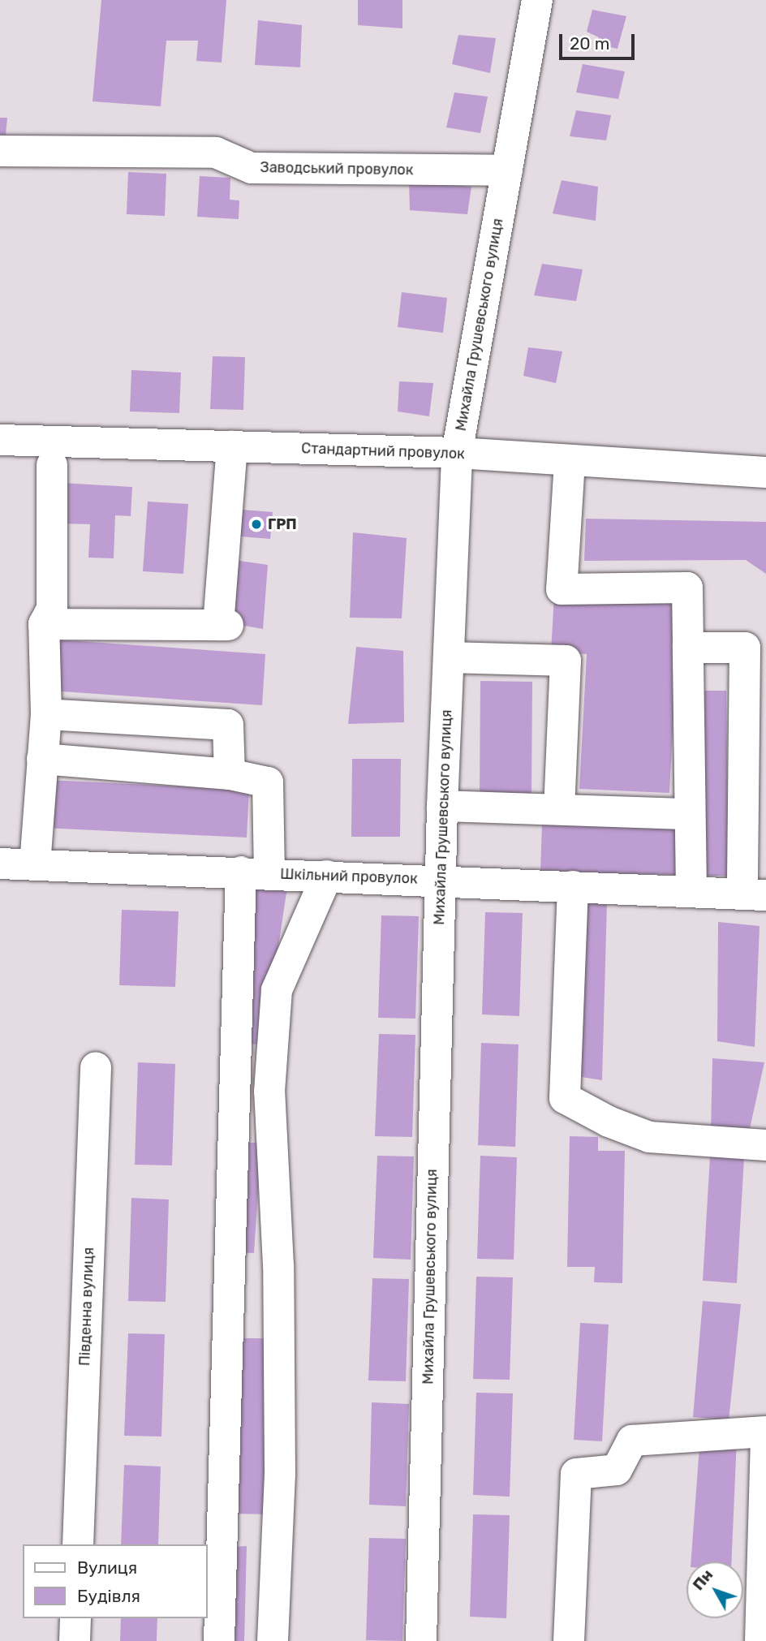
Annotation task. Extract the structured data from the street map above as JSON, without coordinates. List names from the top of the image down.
{
  "streets": {
    "street": [
      "Заводський провулок",
      "Михайла Грушевського вулиця",
      "Стандартний провулок",
      "Шкільний провулок",
      "Південна вулиця"
    ]
  },
  "crossings": [
    ["Заводський провулок", "Михайла Грушевського вулиця"],
    ["Михайла Грушевського вулиця", "Стандартний провулок"],
    ["Михайла Грушевського вулиця", "Шкільний провулок"]
  ],
  "places": ["ГРП"],
  "legend": ["Вулиця", "Будівля"],
  "scale_bar": "20 m",
  "north": "top left"
}
